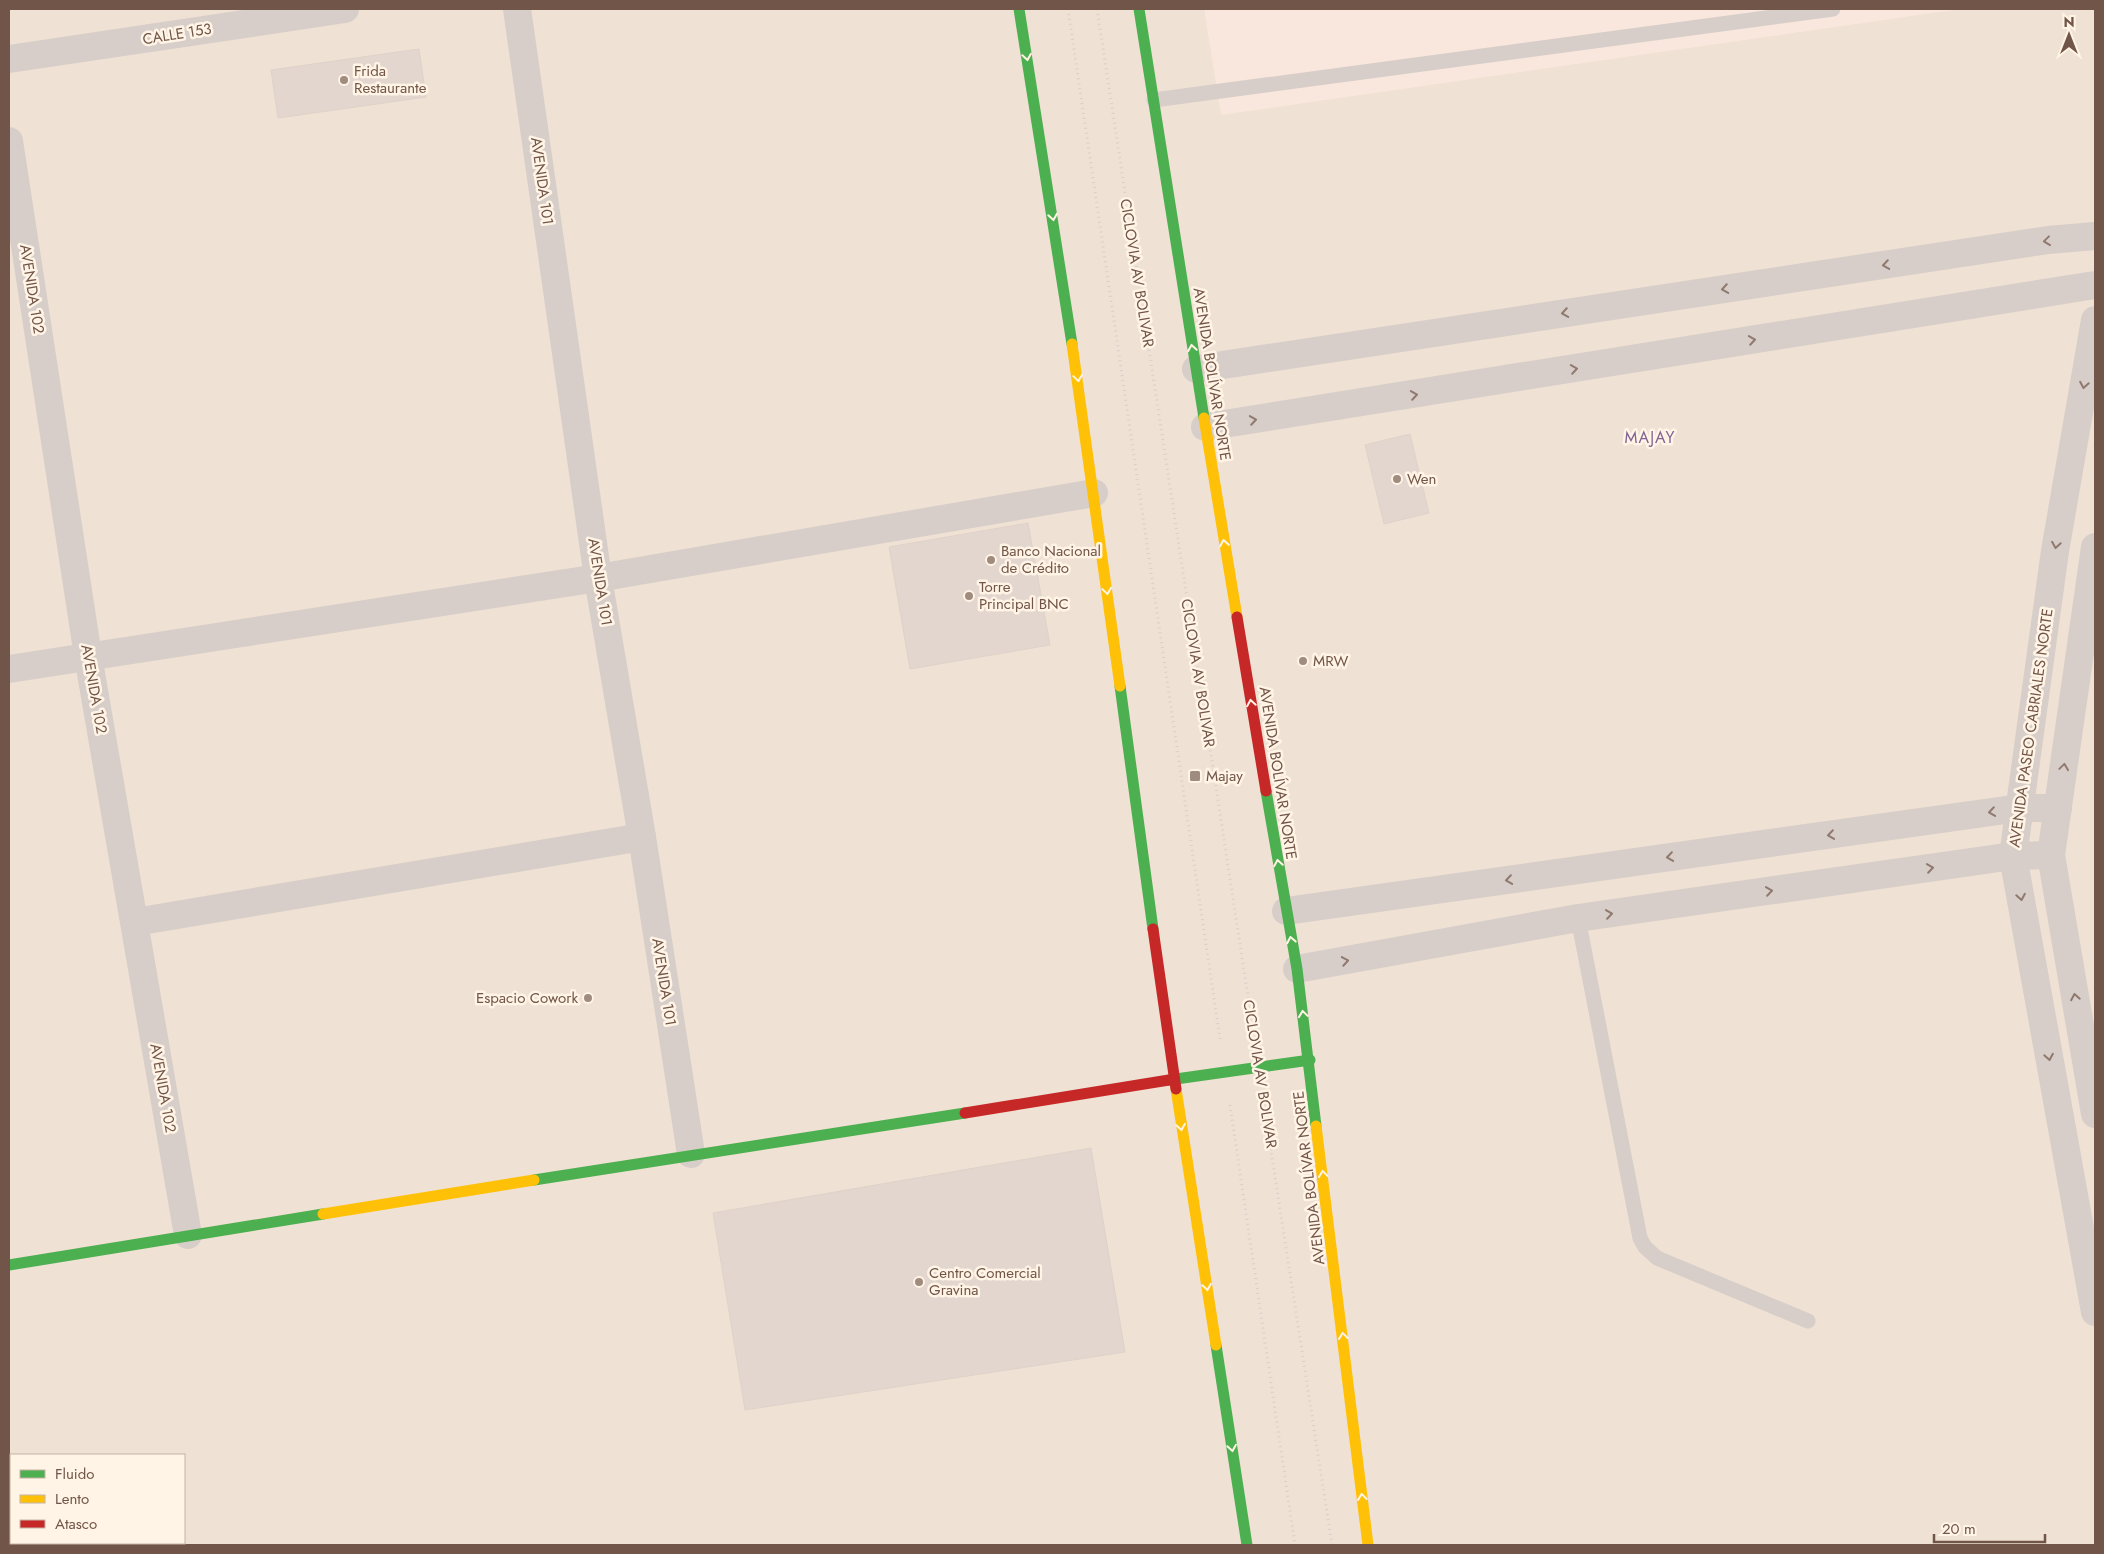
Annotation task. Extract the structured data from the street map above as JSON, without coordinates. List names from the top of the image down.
{
  "streets": {
    "main road": ["AVENIDA BOLÍVAR NORTE"],
    "street": [
      "CALLE 153",
      "AVENIDA 101",
      "AVENIDA 102",
      "AVENIDA PASEO CABRIALES NORTE"
    ],
    "path": ["CICLOVIA AV BOLIVAR"]
  },
  "one_way": ["AVENIDA BOLÍVAR NORTE"],
  "districts": ["MAJAY"],
  "places": {
    "other": [
      "Frida Restaurante",
      "Wen",
      "Banco Nacional de Crédito",
      "Torre Principal BNC",
      "MRW",
      "Espacio Cowork",
      "Centro Comercial Gravina"
    ],
    "transit": ["Majay"]
  },
  "legend": ["Fluido", "Lento", "Atasco"],
  "scale_bar": "20 m",
  "north": "top"
}
